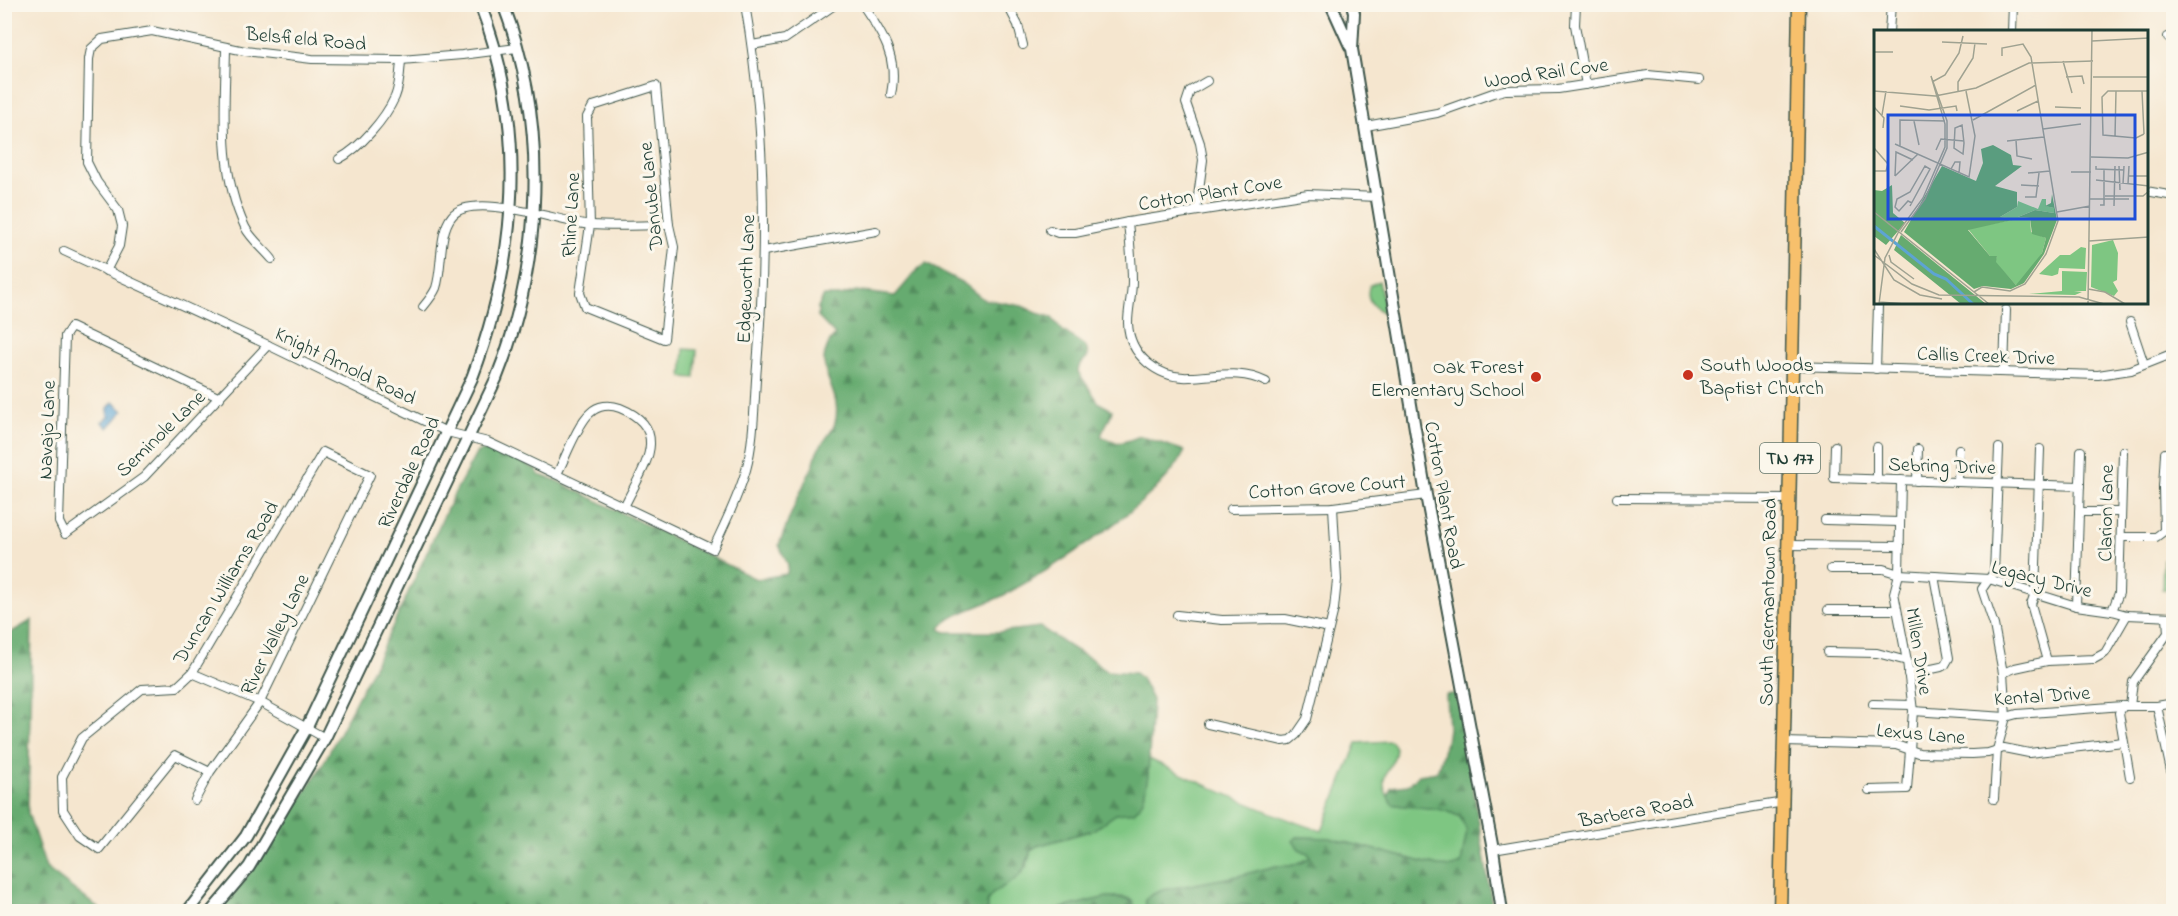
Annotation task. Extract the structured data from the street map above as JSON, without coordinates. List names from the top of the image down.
{
  "streets": {
    "main road": ["TN 177", "South Germantown Road"],
    "street": [
      "Belsfield Road",
      "Wood Rail Cove",
      "Cotton Plant Cove",
      "Danube Lane",
      "Rhine Lane",
      "Edgeworth Lane",
      "Callis Creek Drive",
      "Knight Arnold Road",
      "Navajo Lane",
      "Seminole Lane",
      "Sebring Drive",
      "Riverdale Road",
      "Cotton Grove Court",
      "Cotton Plant Road",
      "Clarion Lane",
      "Legacy Drive",
      "Duncan Williams Road",
      "River Valley Lane",
      "Millen Drive",
      "Kental Drive",
      "Lexus Lane",
      "Barbera Road"
    ]
  },
  "crossings": [
    ["Belsfield Road", "Knight Arnold Road"],
    ["Belsfield Road", "Riverdale Road"],
    ["Wood Rail Cove", "Cotton Plant Road"],
    ["Cotton Plant Cove", "Cotton Plant Road"],
    ["Danube Lane", "Rhine Lane"],
    ["Edgeworth Lane", "Knight Arnold Road"],
    ["Callis Creek Drive", "South Germantown Road"],
    ["Knight Arnold Road", "Seminole Lane"],
    ["Knight Arnold Road", "Riverdale Road"],
    ["Navajo Lane", "Seminole Lane"],
    ["Sebring Drive", "Millen Drive"],
    ["Cotton Grove Court", "Cotton Plant Road"],
    ["Cotton Plant Road", "Barbera Road"],
    ["Clarion Lane", "Legacy Drive"],
    ["Legacy Drive", "Millen Drive"],
    ["Duncan Williams Road", "River Valley Lane"],
    ["South Germantown Road", "Lexus Lane"],
    ["South Germantown Road", "Barbera Road"],
    ["Millen Drive", "Kental Drive"],
    ["Millen Drive", "Lexus Lane"]
  ],
  "places": ["South Woods Baptist Church", "Oak Forest Elementary School"]
}
